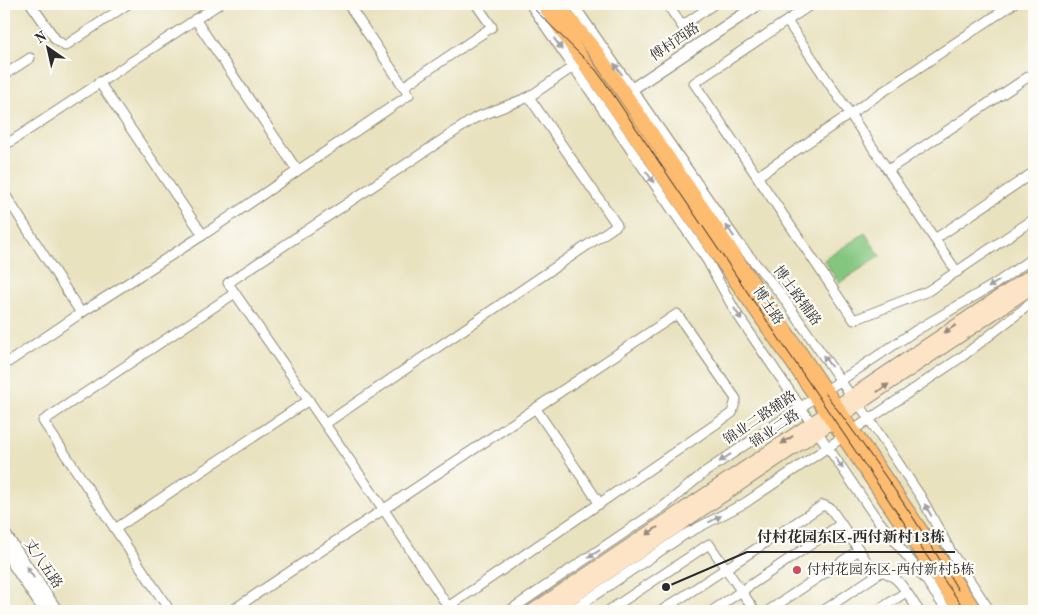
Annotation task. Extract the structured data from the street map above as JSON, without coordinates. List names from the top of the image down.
{
  "streets": {
    "main road": ["博士路", "锦业二路"],
    "street": [
      "傅村西路",
      "博士路辅路",
      "锦业二路辅路",
      "丈八五路"
    ]
  },
  "crossings": [
    ["傅村西路", "博士路辅路"],
    ["博士路辅路", "锦业二路辅路"],
    ["博士路辅路", "锦业二路"],
    ["博士路", "锦业二路辅路"],
    ["博士路", "锦业二路"]
  ],
  "places": ["付村花园东区-西付新村5栋", "付村花园东区-西付新村13栋"],
  "north": "top left"
}
